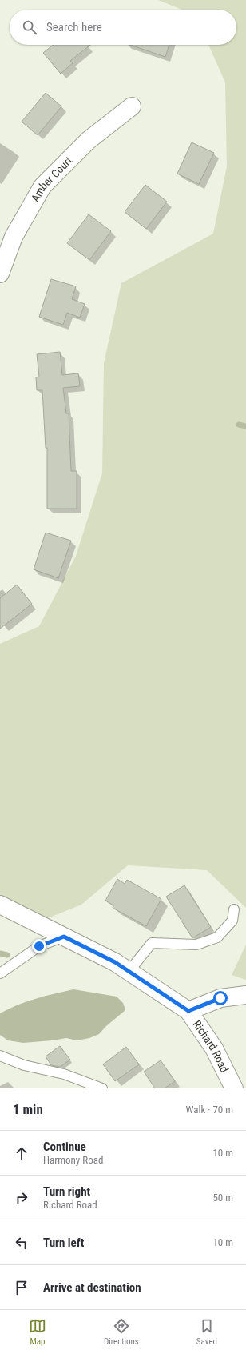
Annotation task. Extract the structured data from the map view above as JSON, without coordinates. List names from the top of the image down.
{
  "streets": {
    "street": ["Amber Court", "Richard Road"]
  },
  "page": {
    "search": "Search here",
    "heading": ["1 min", "Walk · 70 m"],
    "list": [
      ["Continue", "Harmony Road", "10 m"],
      ["Turn right", "Richard Road", "50 m"],
      ["Turn left", "10 m"],
      "Arrive at destination"
    ],
    "nav": ["Map", "Directions", "Saved"]
  }
}
